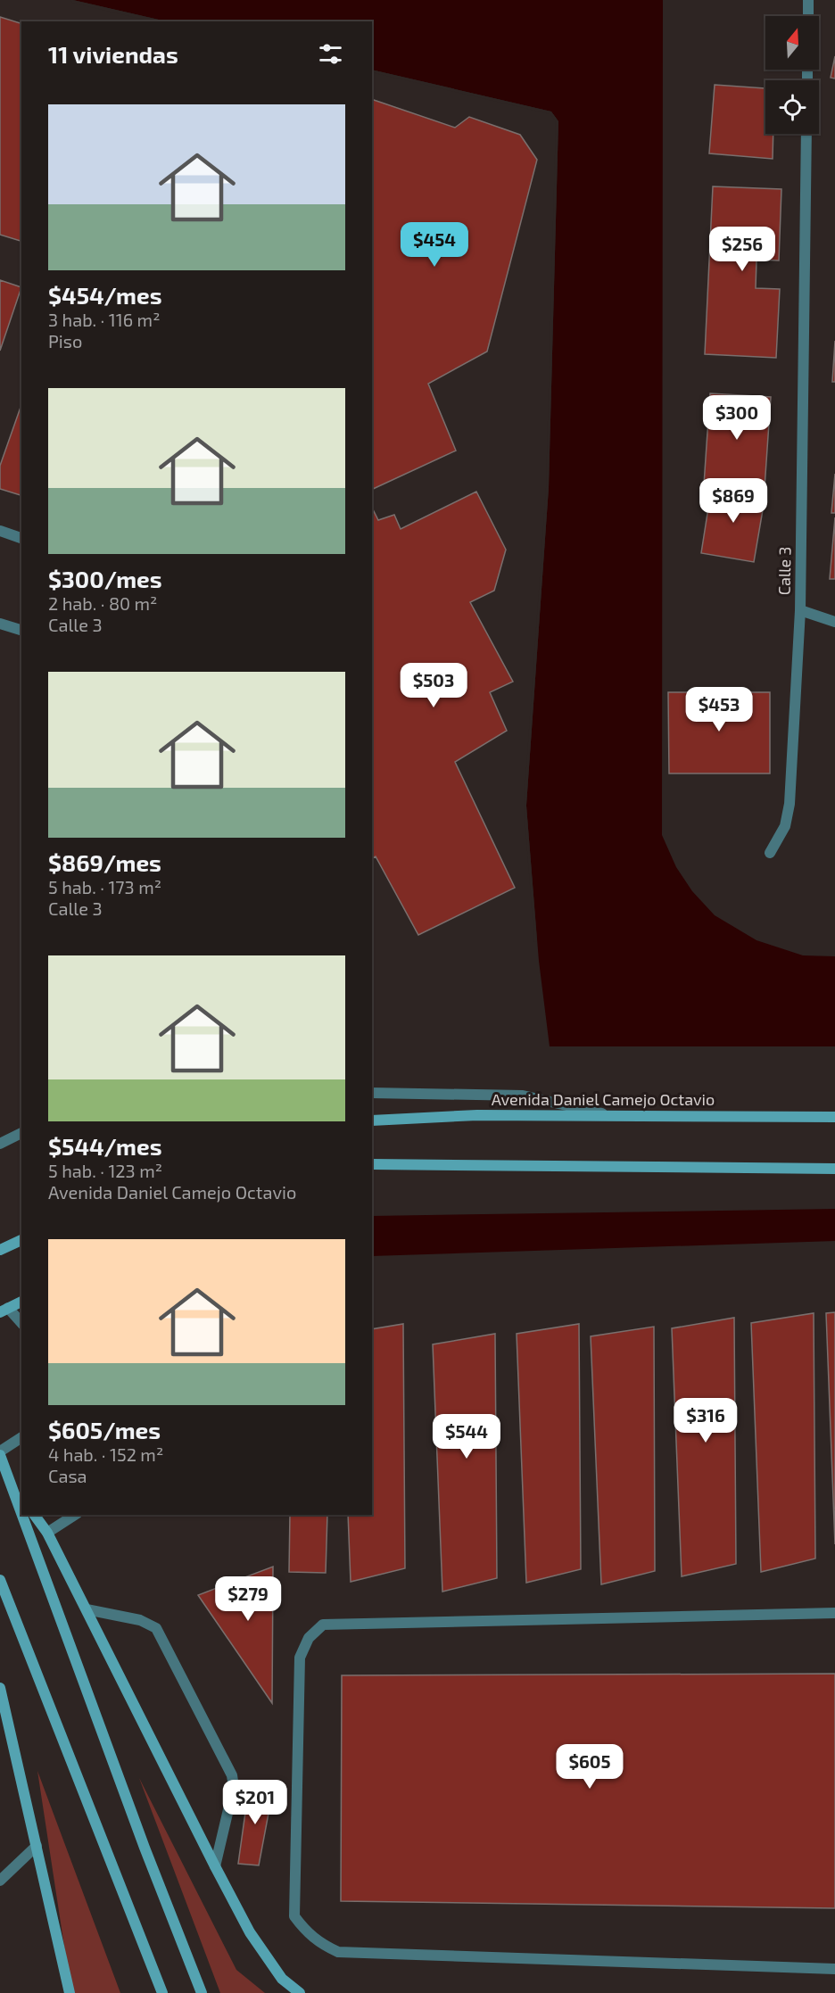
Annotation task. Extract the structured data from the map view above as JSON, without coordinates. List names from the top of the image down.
{
  "streets": {
    "main road": ["Avenida Daniel Camejo Octavio"],
    "street": ["Calle 3"]
  },
  "north": "top",
  "page": {
    "heading": "11 viviendas",
    "list": [
      {
        "name": "$454/mes",
        "note": "3 hab. · 116 m² · Piso"
      },
      {
        "name": "$300/mes",
        "note": "2 hab. · 80 m² · Calle 3"
      },
      {
        "name": "$869/mes",
        "note": "5 hab. · 173 m² · Calle 3"
      },
      {
        "name": "$544/mes",
        "note": "5 hab. · 123 m² · Avenida Daniel Camejo Octavio"
      },
      {
        "name": "$605/mes",
        "note": "4 hab. · 152 m² · Casa"
      }
    ],
    "price": [
      "$454",
      "$256",
      "$300",
      "$869",
      "$503",
      "$453",
      "$316",
      "$544",
      "$279",
      "$605",
      "$201"
    ]
  }
}
